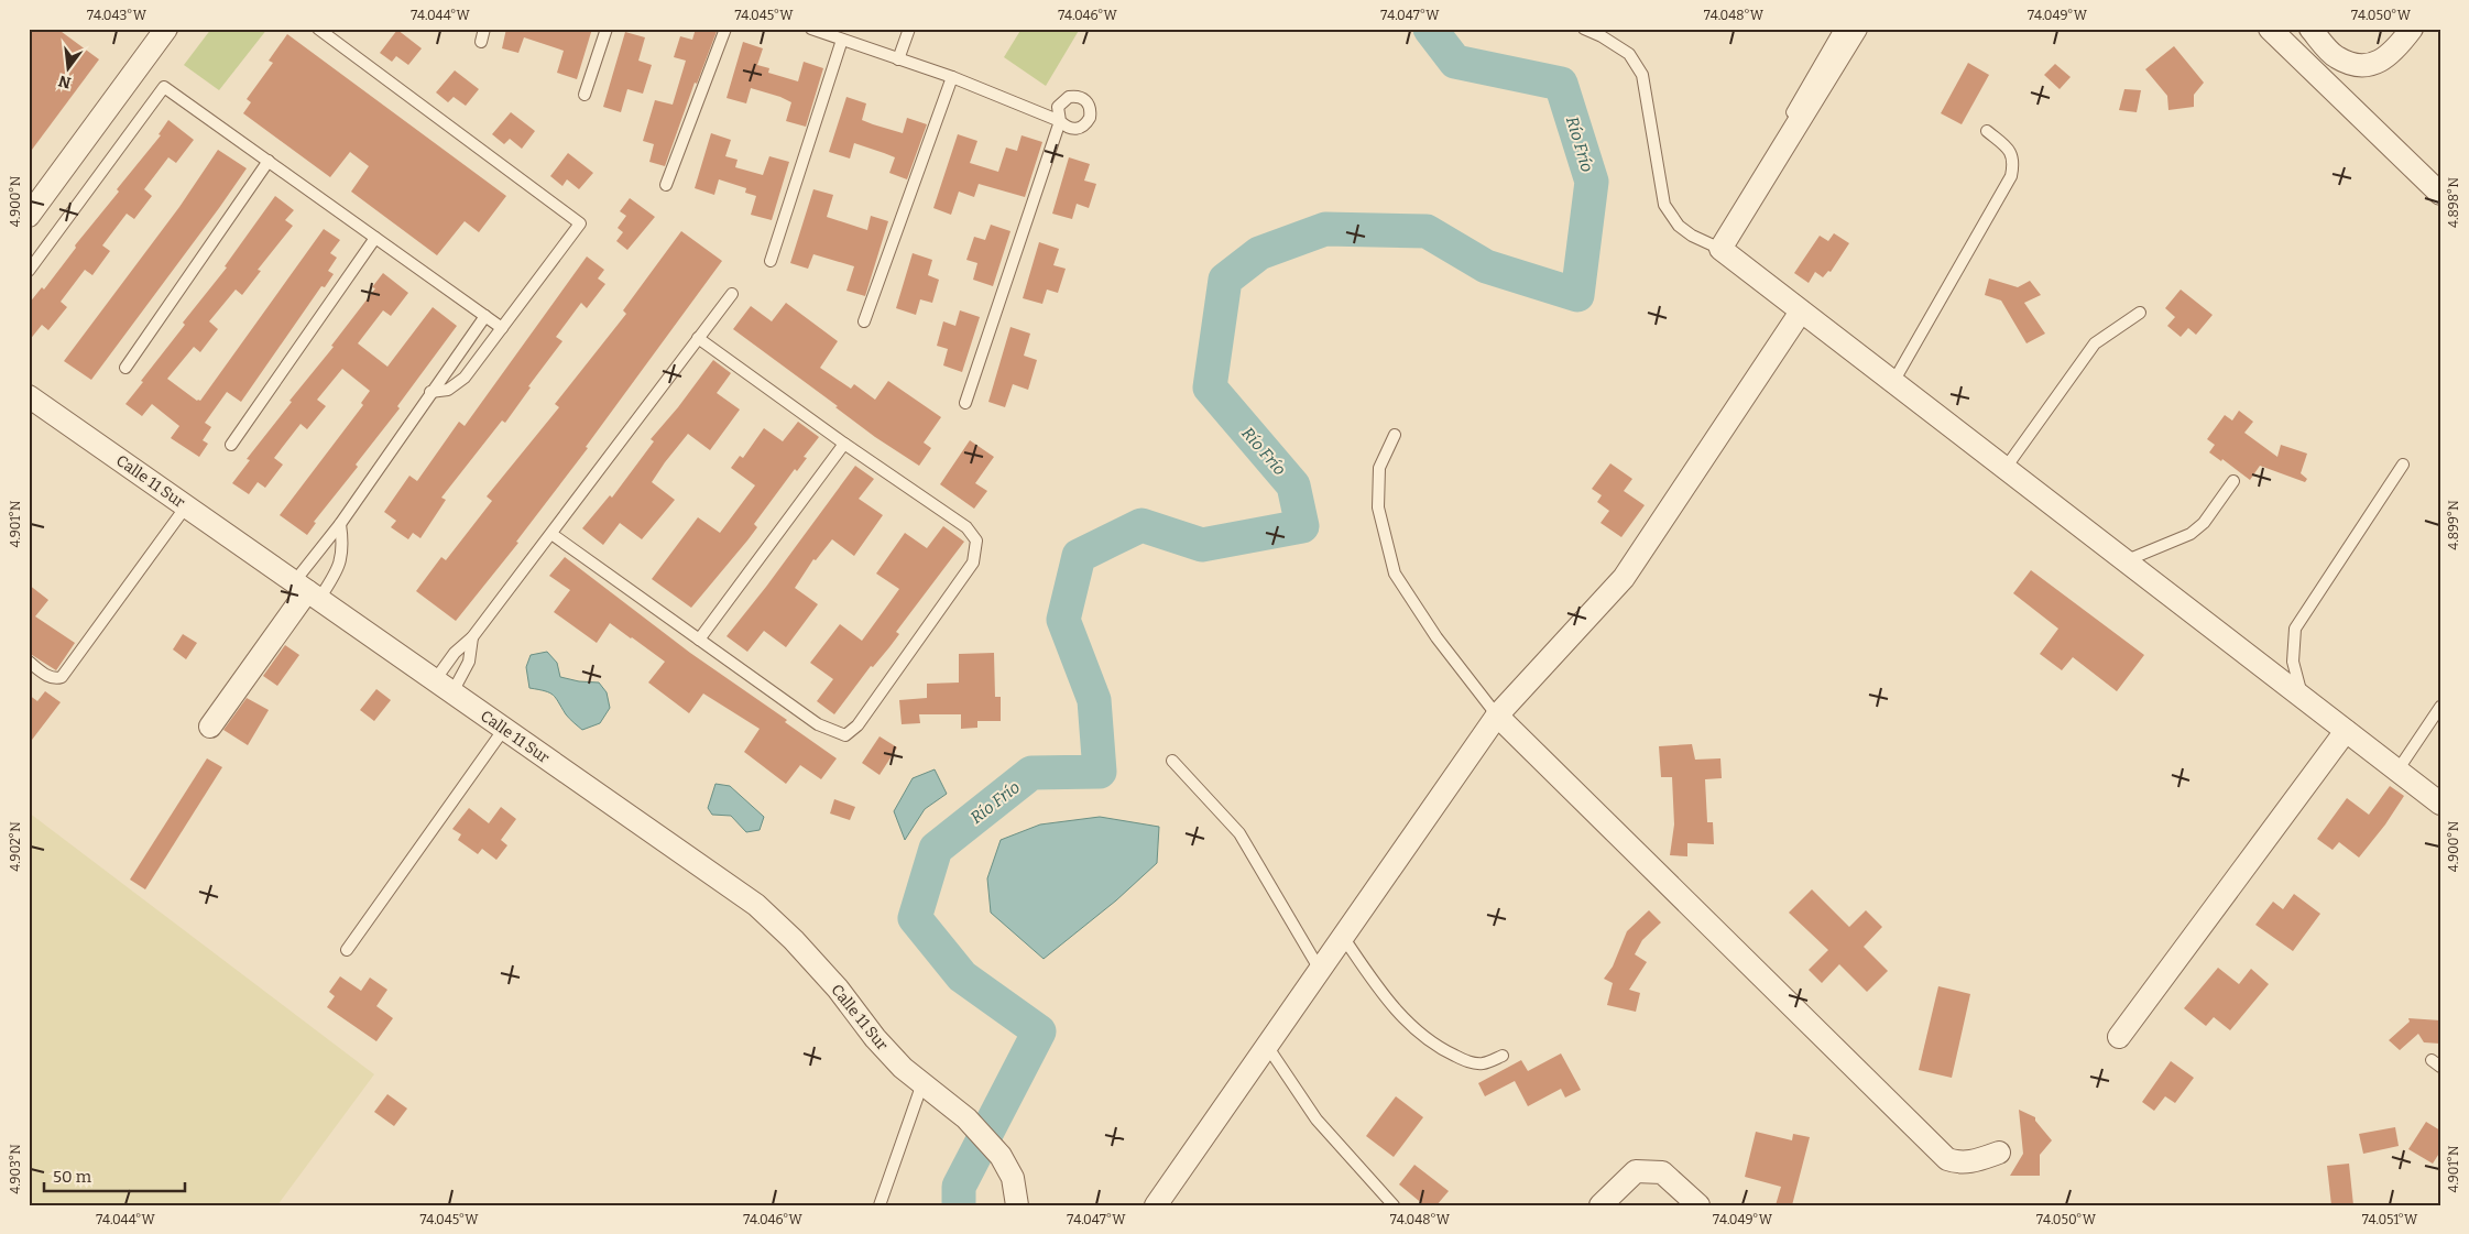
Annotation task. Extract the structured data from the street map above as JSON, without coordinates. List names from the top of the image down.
{
  "streets": {
    "street": ["Calle 11 Sur"]
  },
  "water": ["Río Frío"],
  "scale_bar": "50 m",
  "north": "bottom",
  "coordinates": [
    "74.043°W",
    "74.044°W",
    "74.045°W",
    "74.046°W",
    "74.047°W",
    "74.048°W",
    "74.049°W",
    "74.050°W",
    "4.900°N",
    "4.898°N",
    "4.901°N",
    "4.899°N",
    "4.902°N",
    "4.903°N",
    "74.051°W"
  ]
}
